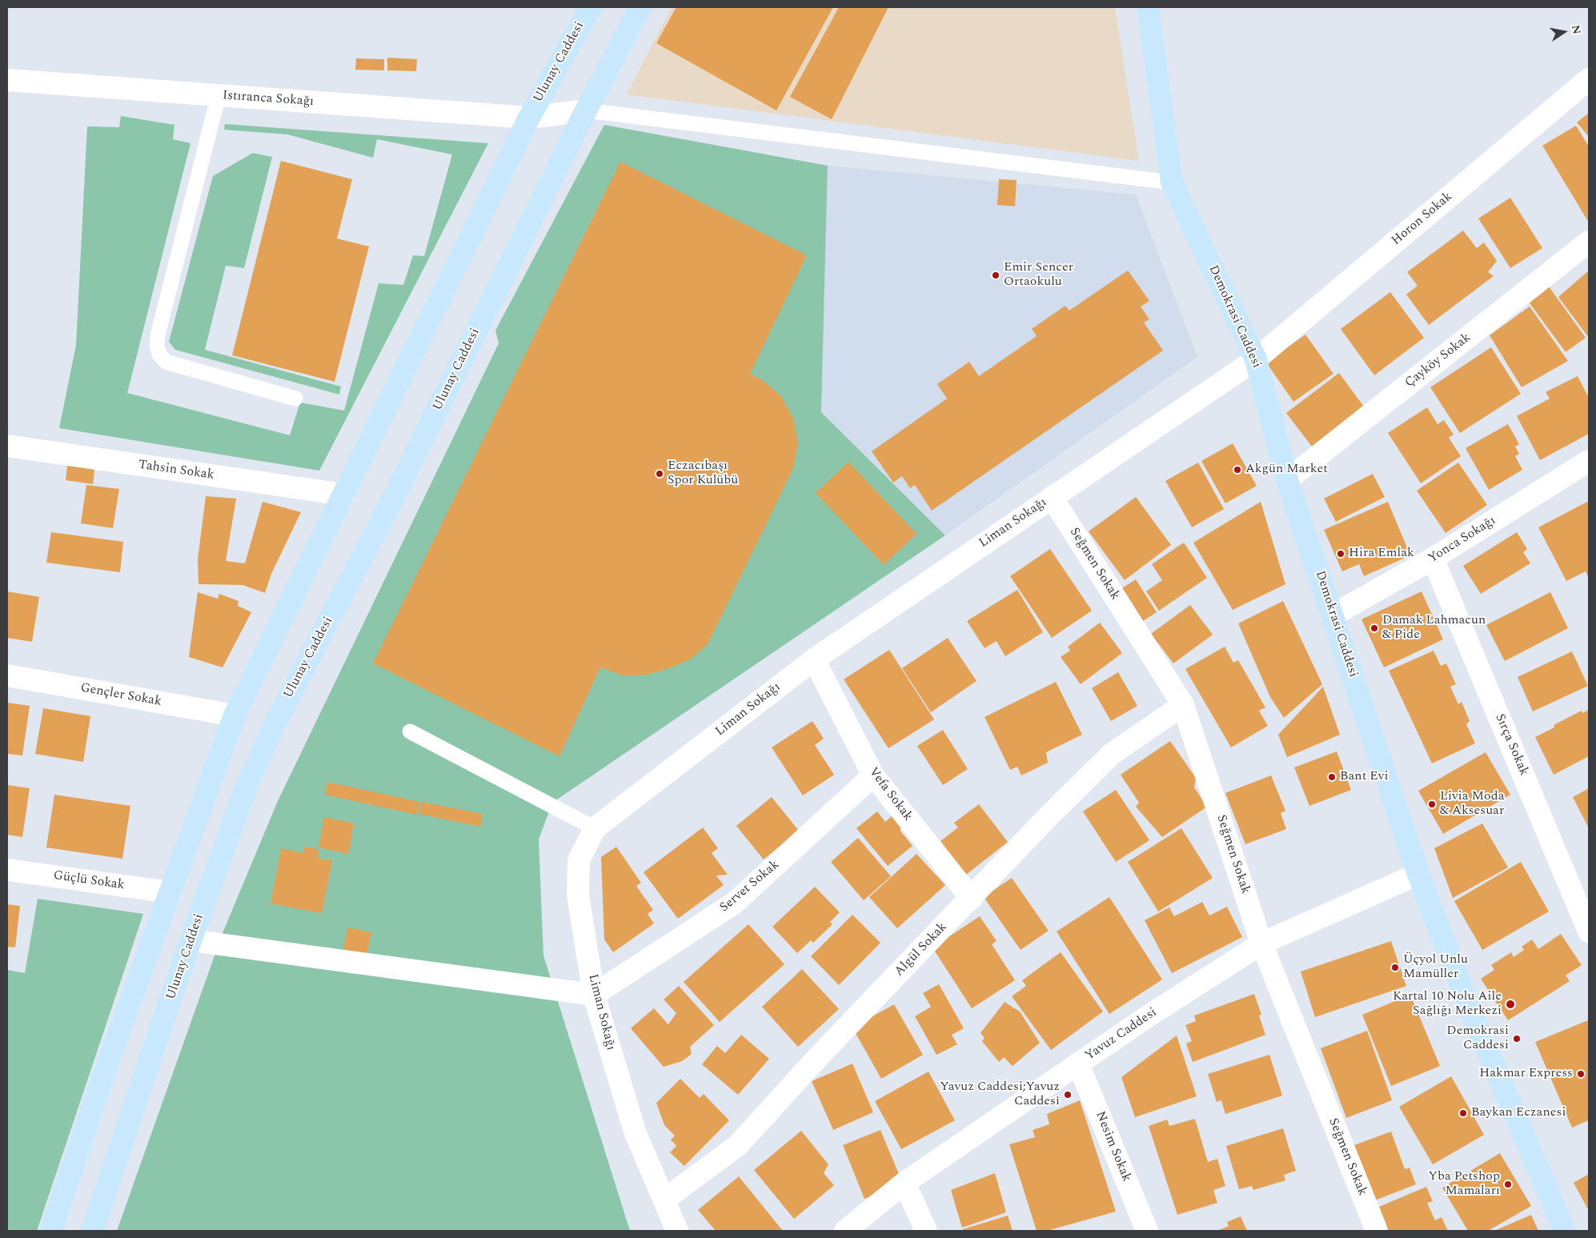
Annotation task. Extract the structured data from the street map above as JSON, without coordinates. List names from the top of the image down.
{
  "streets": {
    "street": [
      "Ulunay Caddesi",
      "Istıranca Sokağı",
      "Horon Sokak",
      "Demokrasi Caddesi",
      "Çayköy Sokak",
      "Tahsin Sokak",
      "Liman Sokağı",
      "Yonca Sokağı",
      "Seğmen Sokak",
      "Gençler Sokak",
      "Sırça Sokak",
      "Vefa Sokak",
      "Güçlü Sokak",
      "Servet Sokak",
      "Algül Sokak",
      "Yavuz Caddesi",
      "Nesim Sokak"
    ]
  },
  "crossings": [
    ["Ulunay Caddesi", "Istıranca Sokağı"],
    ["Ulunay Caddesi", "Tahsin Sokak"],
    ["Ulunay Caddesi", "Gençler Sokak"],
    ["Ulunay Caddesi", "Güçlü Sokak"],
    ["Horon Sokak", "Demokrasi Caddesi"],
    ["Horon Sokak", "Liman Sokağı"],
    ["Demokrasi Caddesi", "Çayköy Sokak"],
    ["Demokrasi Caddesi", "Liman Sokağı"],
    ["Demokrasi Caddesi", "Yonca Sokağı"],
    ["Demokrasi Caddesi", "Yavuz Caddesi"],
    ["Liman Sokağı", "Seğmen Sokak"],
    ["Liman Sokağı", "Vefa Sokak"],
    ["Liman Sokağı", "Servet Sokak"],
    ["Liman Sokağı", "Algül Sokak"],
    ["Yonca Sokağı", "Sırça Sokak"],
    ["Seğmen Sokak", "Algül Sokak"],
    ["Seğmen Sokak", "Yavuz Caddesi"],
    ["Vefa Sokak", "Servet Sokak"],
    ["Vefa Sokak", "Algül Sokak"],
    ["Yavuz Caddesi", "Nesim Sokak"]
  ],
  "places": [
    "Emir Sencer Ortaokulu",
    "Akgün Market",
    "Eczacıbaşı Spor Kulübü",
    "Hira Emlak",
    "Damak Lahmacun & Pide",
    "Bant Evi",
    "Livia Moda & Aksesuar",
    "Üçyol Unlu Mamüller",
    "Kartal 10 Nolu Aile Sağlığı Merkezi",
    "Demokrasi Caddesi",
    "Hakmar Express",
    "Yavuz Caddesi;Yavuz Caddesi̇",
    "Baykan Eczanesi",
    "Yba Petshop Mamaları"
  ],
  "north": "right"
}
